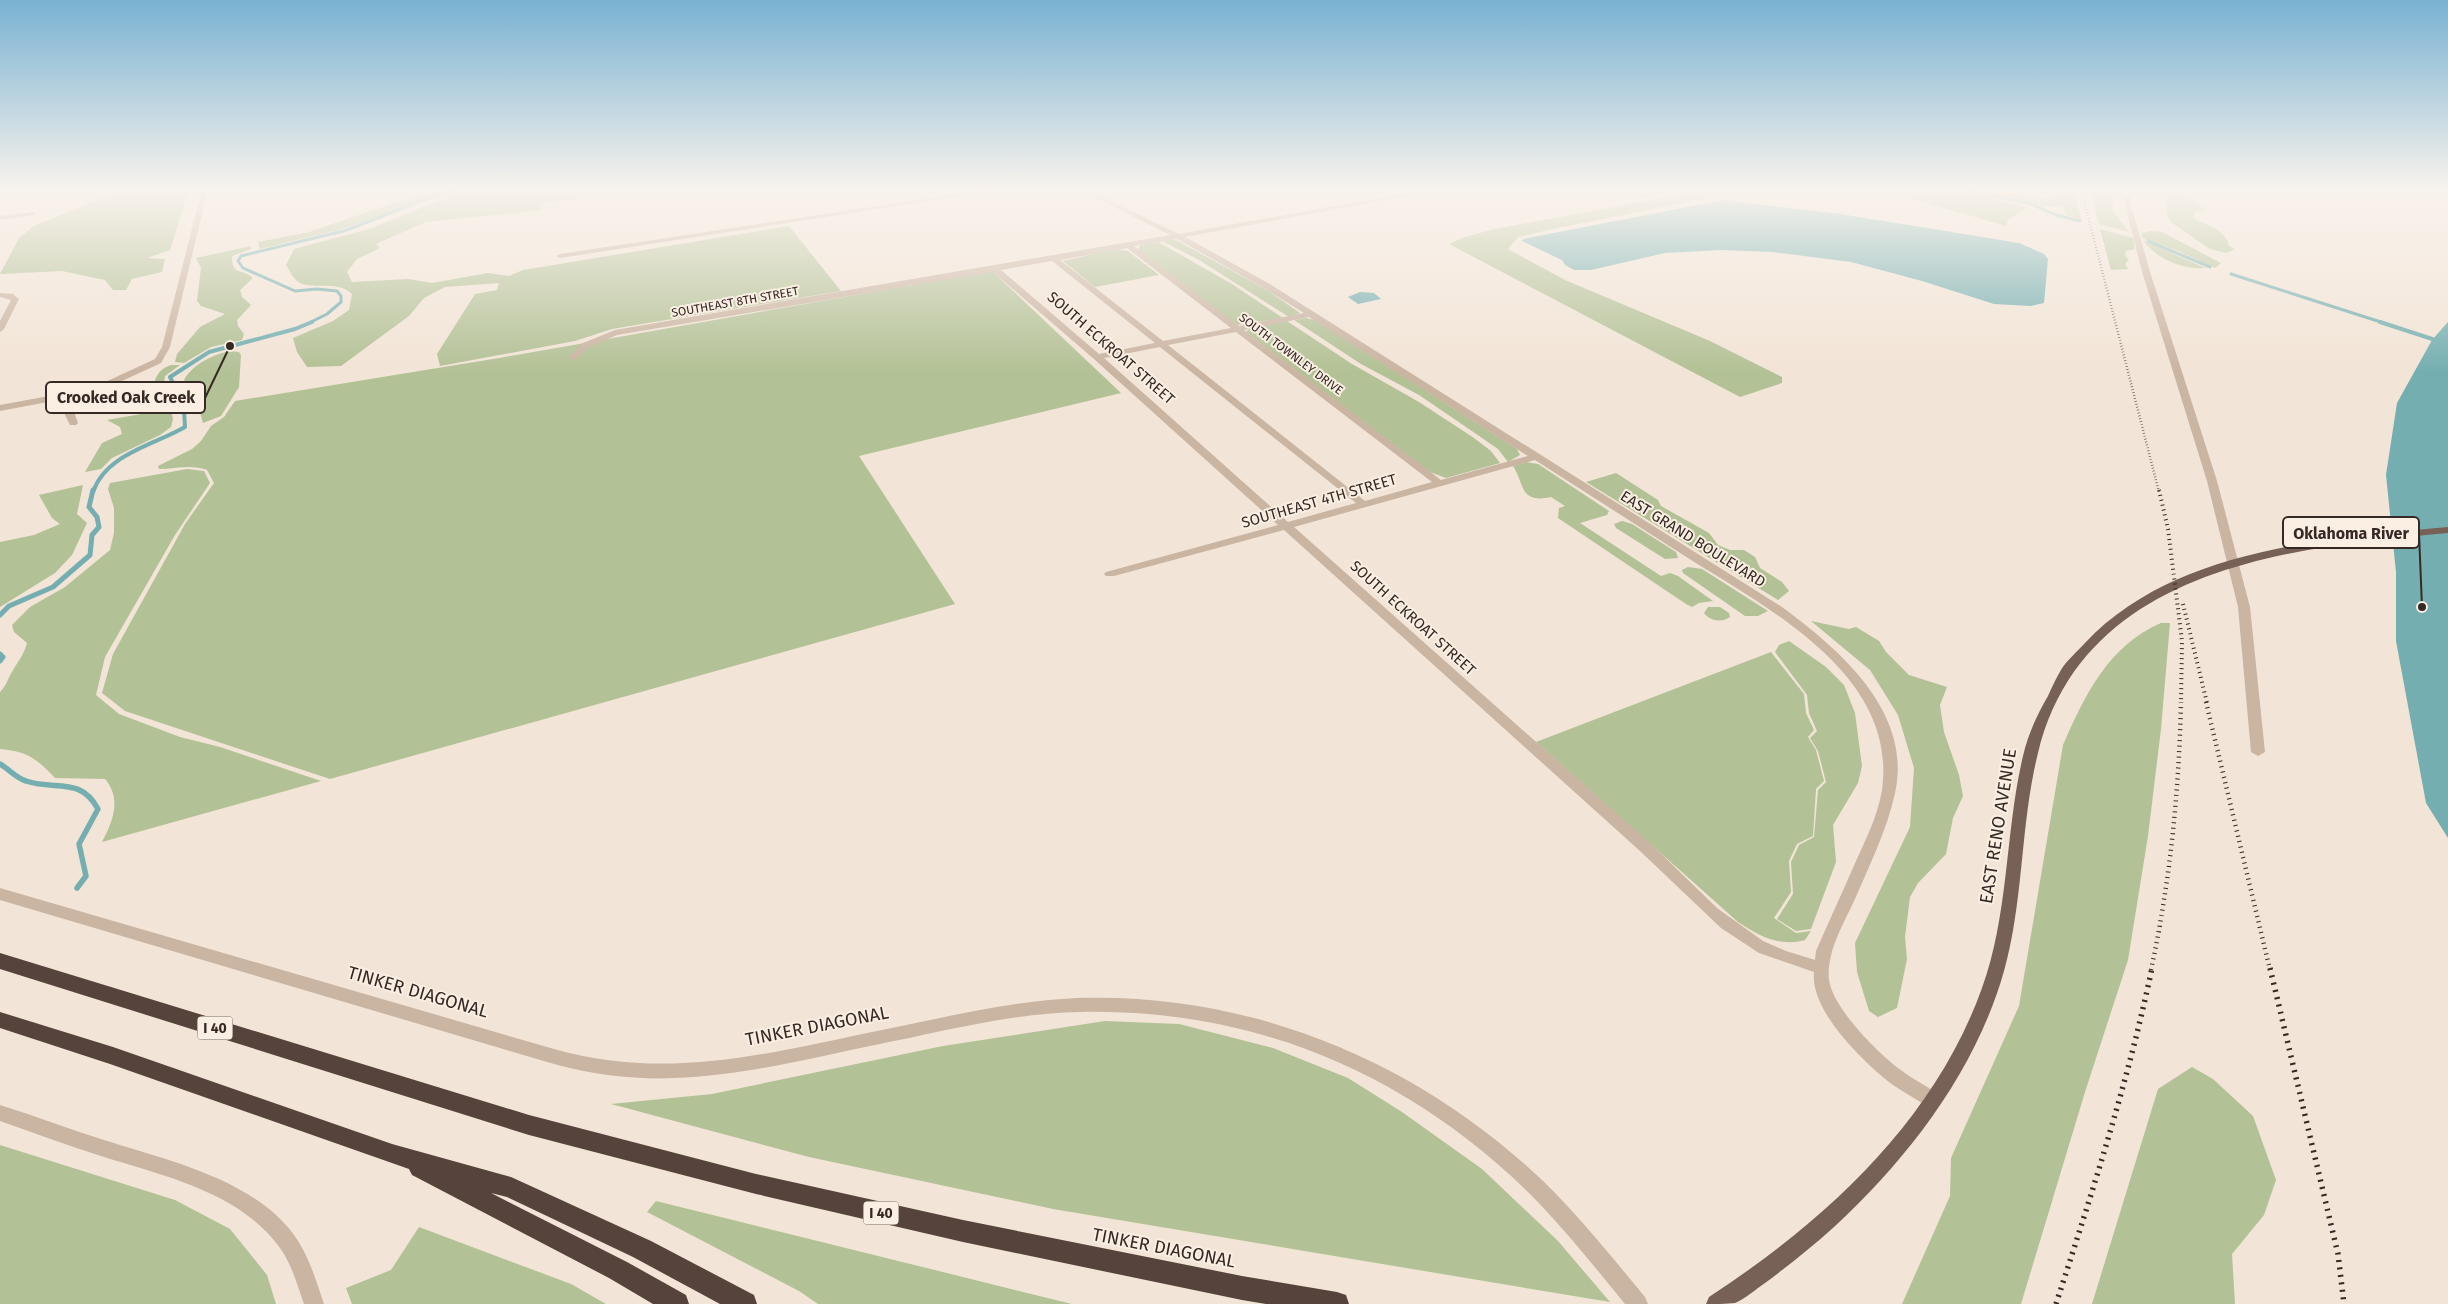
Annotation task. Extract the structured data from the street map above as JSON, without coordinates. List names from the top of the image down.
{
  "streets": {
    "highway": ["TINKER DIAGONAL", "I 40"],
    "main road": ["EAST RENO AVENUE"],
    "street": [
      "SOUTHEAST 8TH STREET",
      "SOUTH ECKROAT STREET",
      "SOUTH TOWNLEY DRIVE",
      "SOUTHEAST 4TH STREET",
      "EAST GRAND BOULEVARD"
    ]
  },
  "crossings": [
    ["SOUTHEAST 8TH STREET", "SOUTH ECKROAT STREET"],
    ["SOUTH ECKROAT STREET", "SOUTHEAST 4TH STREET"],
    ["SOUTH ECKROAT STREET", "EAST GRAND BOULEVARD"],
    ["SOUTH TOWNLEY DRIVE", "SOUTHEAST 4TH STREET"],
    ["SOUTHEAST 4TH STREET", "EAST GRAND BOULEVARD"],
    ["EAST GRAND BOULEVARD", "EAST RENO AVENUE"]
  ],
  "places": ["Crooked Oak Creek", "Oklahoma River"]
}
